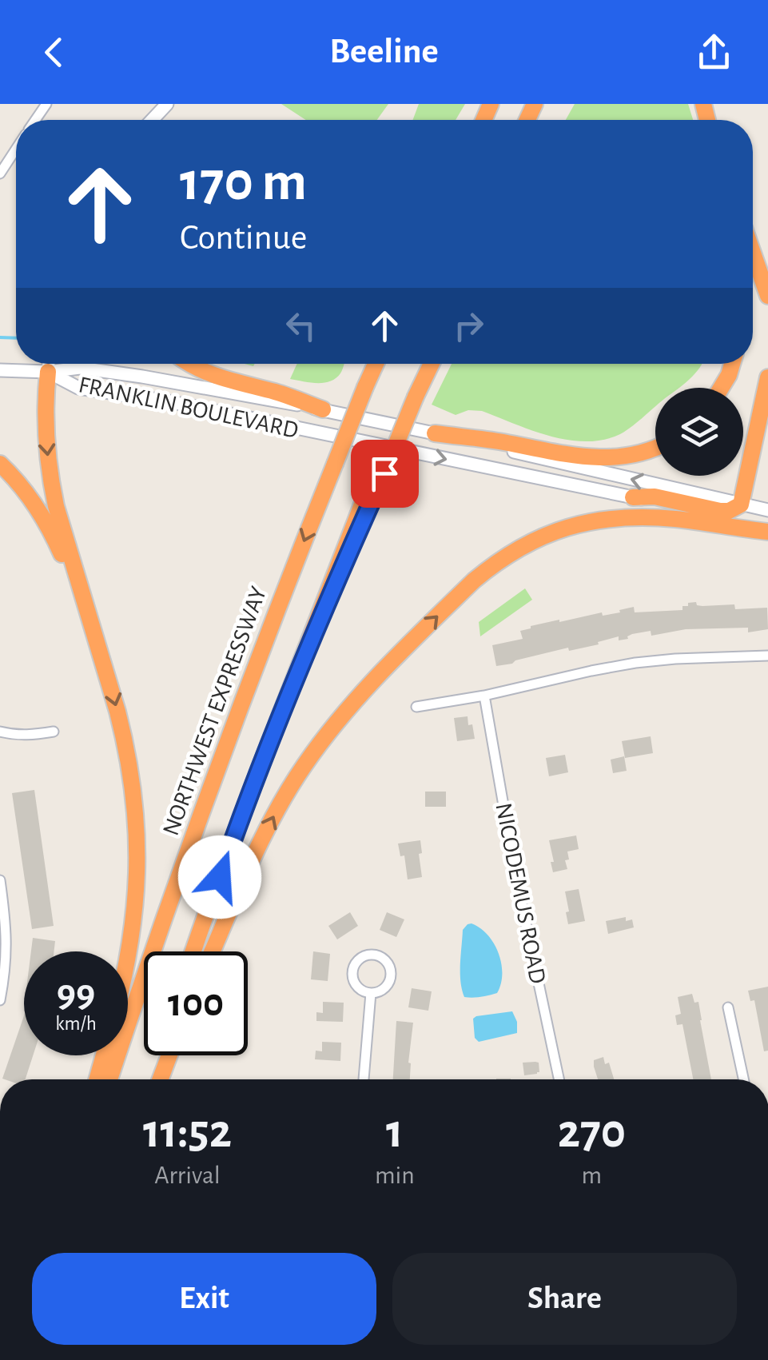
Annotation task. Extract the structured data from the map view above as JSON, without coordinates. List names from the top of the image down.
{
  "streets": {
    "highway": ["NORTHWEST EXPRESSWAY"],
    "main road": ["FRANKLIN BOULEVARD"],
    "street": ["NICODEMUS ROAD"]
  },
  "page": {
    "header": "Beeline",
    "turn": ["170 m", "Continue"],
    "speed": "99 km/h",
    "limit": "100",
    "eta": [
      "11:52",
      "Arrival",
      "1",
      "min",
      "270",
      "m"
    ],
    "buttons": ["Exit", "Share"]
  }
}
